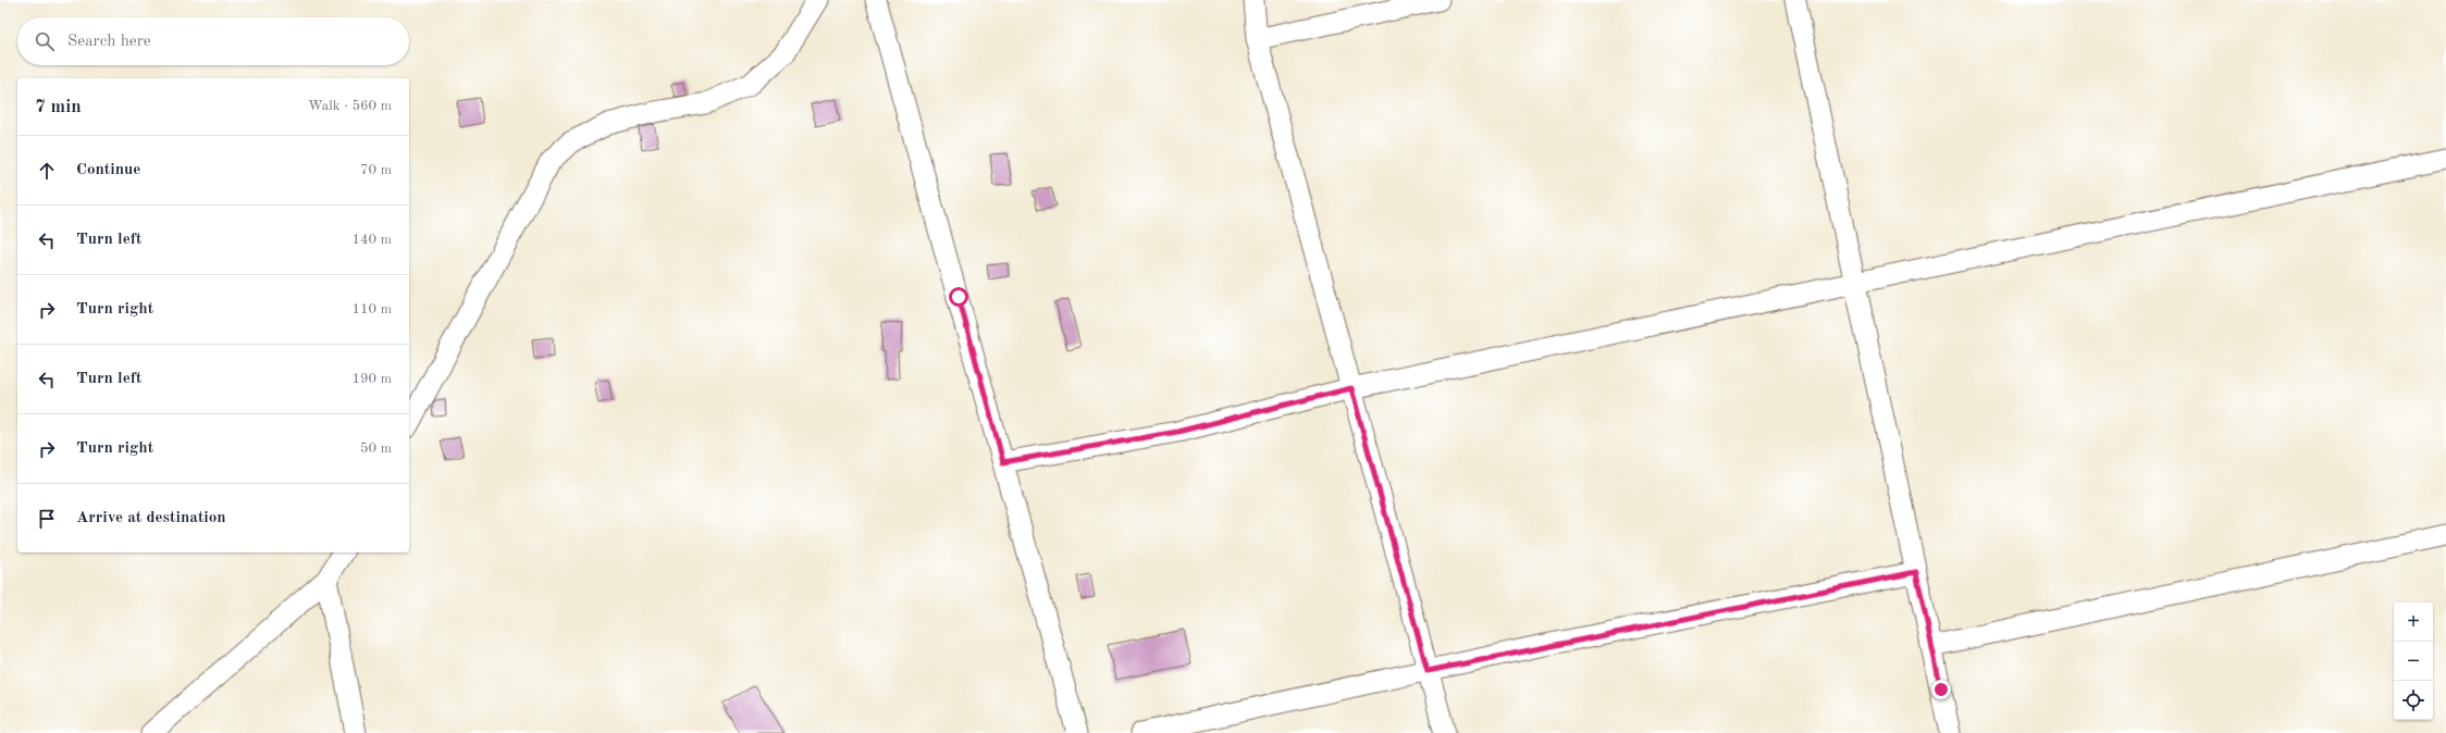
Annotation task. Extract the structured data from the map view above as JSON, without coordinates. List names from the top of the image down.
{
  "page": {
    "search": "Search here",
    "heading": ["7 min", "Walk · 560 m"],
    "list": [
      ["Continue", "70 m"],
      ["Turn left", "140 m"],
      ["Turn right", "110 m"],
      ["Turn left", "190 m"],
      ["Turn right", "50 m"],
      "Arrive at destination"
    ],
    "map_buttons": ["+", "−"]
  }
}
